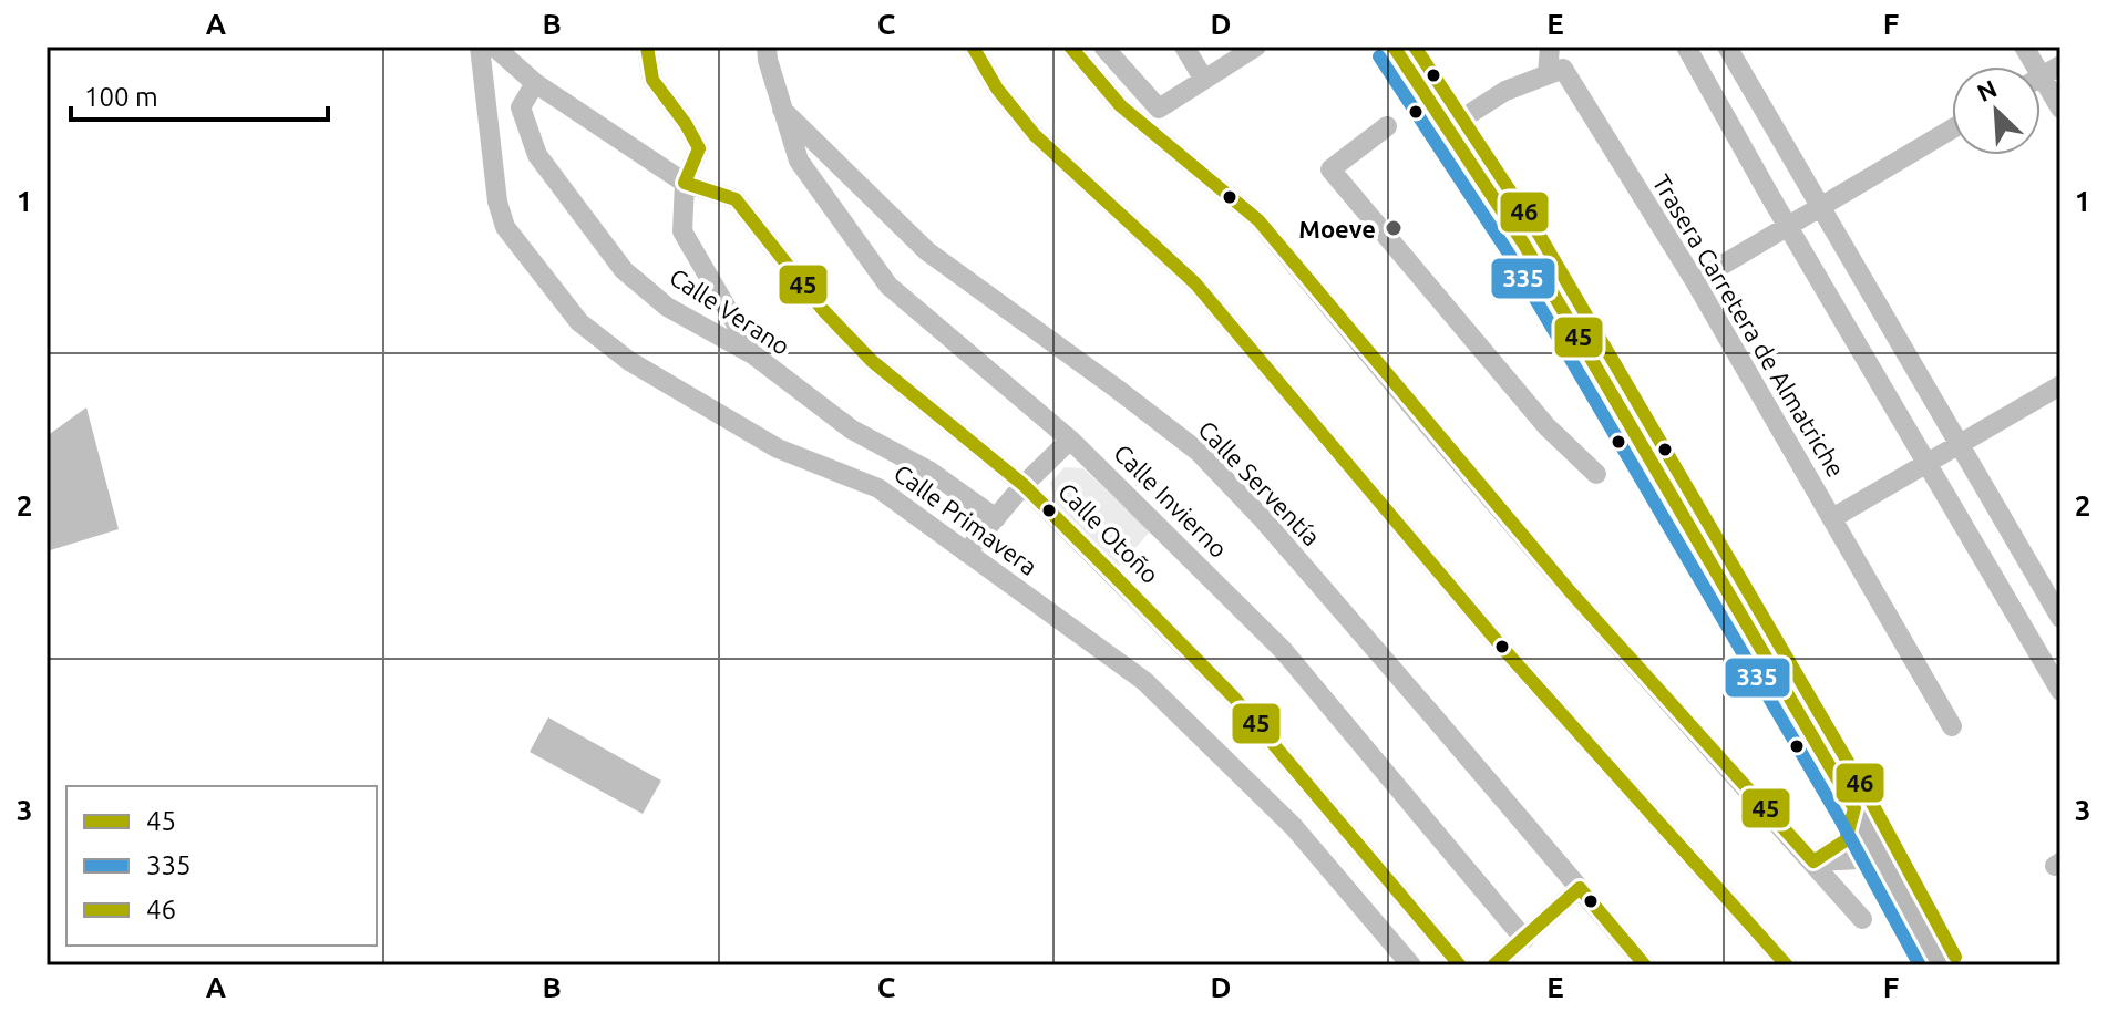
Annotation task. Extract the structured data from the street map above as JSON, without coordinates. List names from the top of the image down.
{
  "streets": {
    "street": [
      "Calle Verano",
      "Trasera Carretera de Almatriche",
      "Calle Serventía",
      "Calle Invierno",
      "Calle Primavera",
      "Calle Otoño"
    ]
  },
  "crossings": [
    ["Calle Verano", "Calle Otoño"],
    ["Calle Serventía", "Calle Invierno"]
  ],
  "places": ["Moeve"],
  "lines": ["transit line 45", "transit line 46", "transit line 335"],
  "legend": ["45", "335", "46"],
  "scale_bar": "100 m",
  "north": "top left",
  "grid": {
    "columns": [
      "A",
      "B",
      "C",
      "D",
      "E",
      "F"
    ],
    "rows": ["1", "2", "3"]
  }
}
